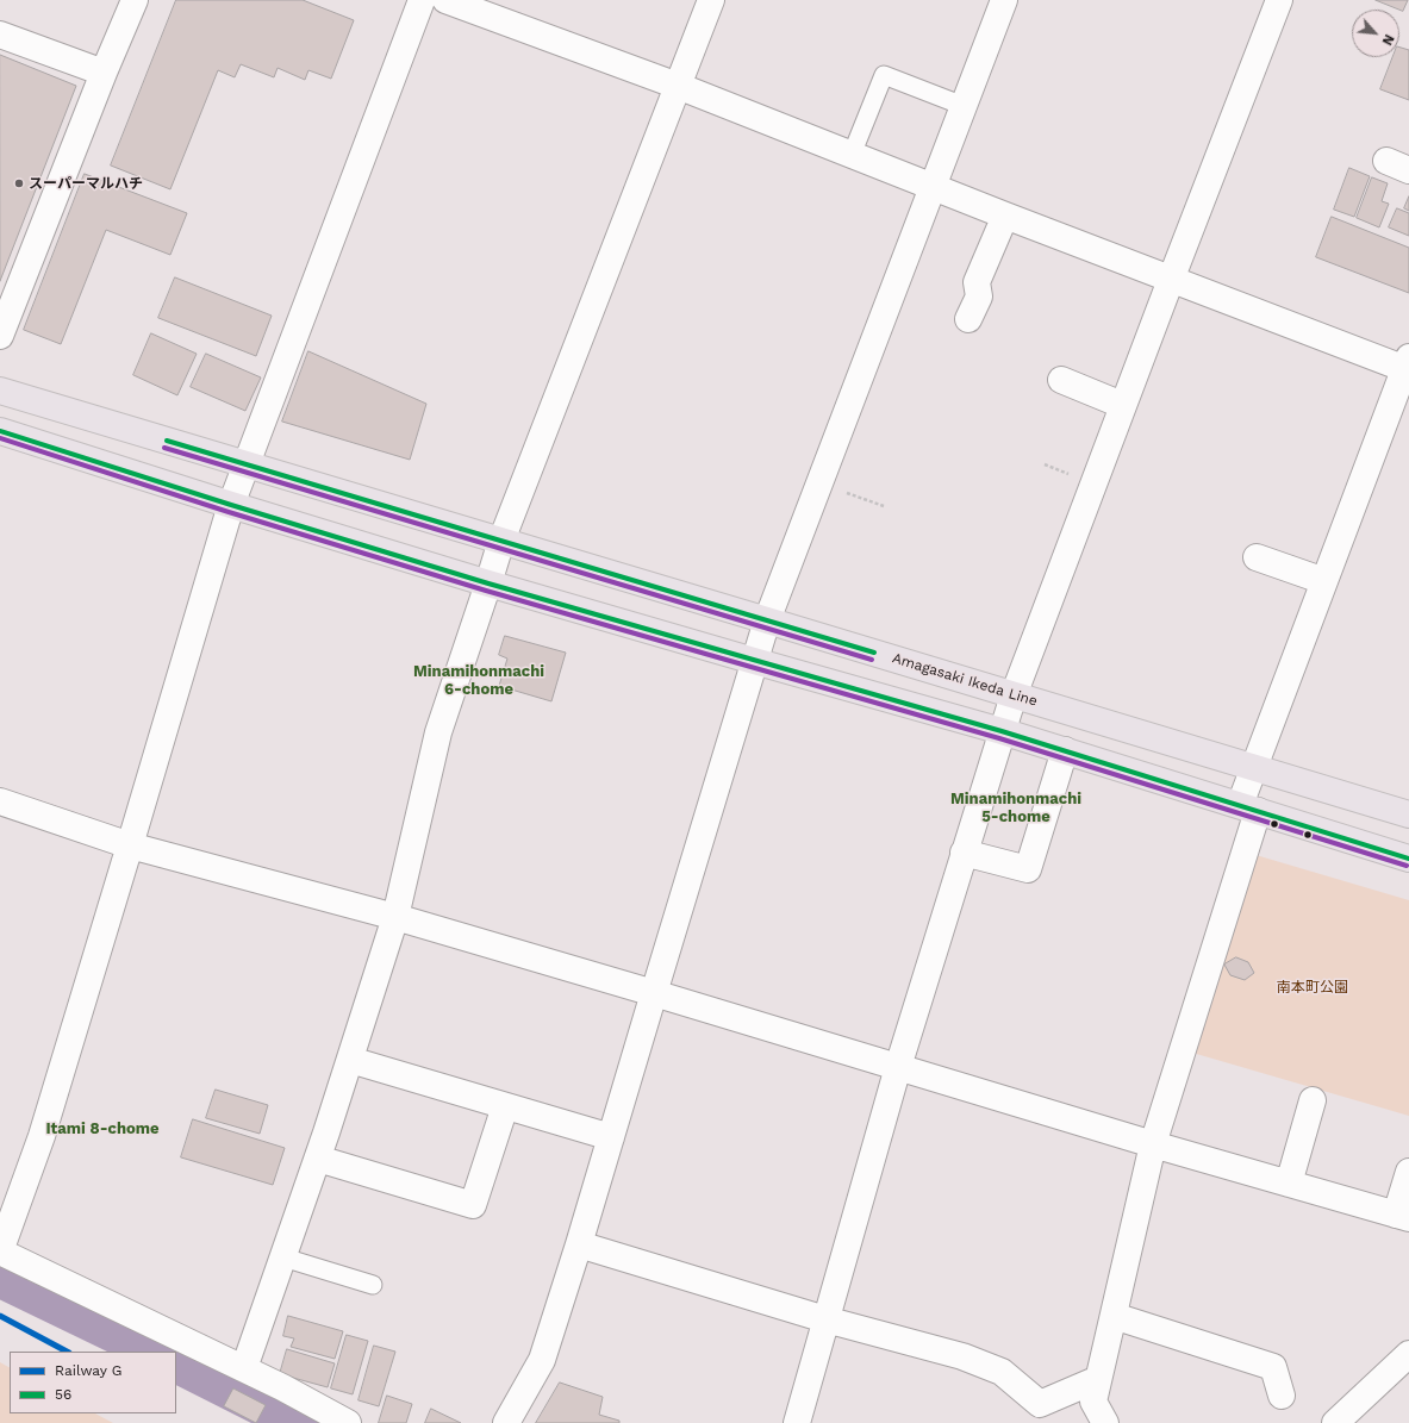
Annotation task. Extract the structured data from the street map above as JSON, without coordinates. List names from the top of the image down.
{
  "streets": {
    "main road": ["Amagasaki Ikeda Line"]
  },
  "districts": ["Minamihonmachi 6-chome", "Minamihonmachi 5-chome", "Itami 8-chome"],
  "parks": ["南本町公園"],
  "places": ["スーパーマルハチ"],
  "lines": ["transit line 56", "rail line G"],
  "legend": ["Railway G", "56"],
  "north": "bottom right"
}
